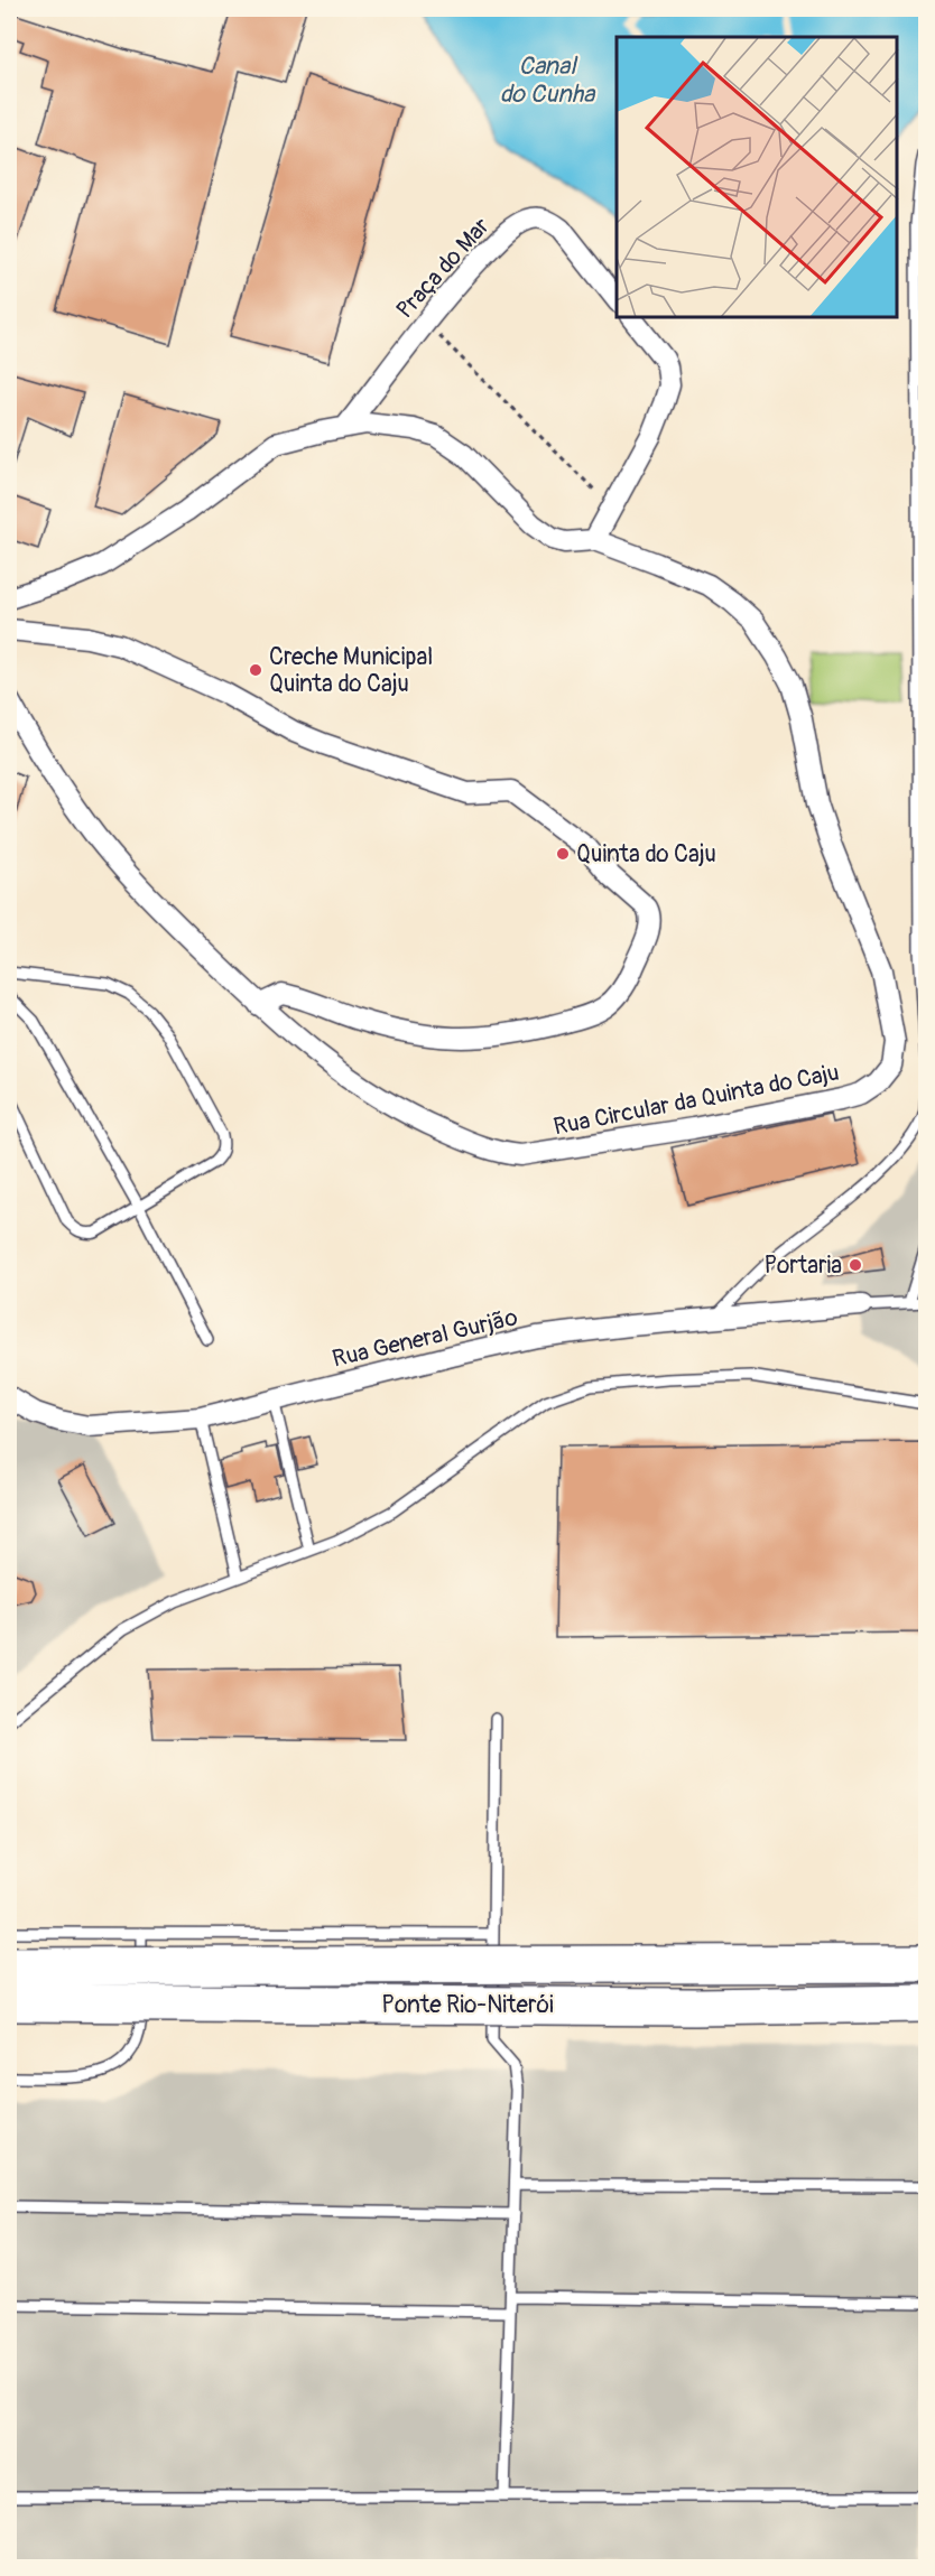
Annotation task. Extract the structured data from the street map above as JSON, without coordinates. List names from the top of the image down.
{
  "streets": {
    "highway": ["Ponte Rio-Niterói"],
    "street": ["Praça do Mar", "Rua Circular da Quinta do Caju", "Rua General Gurjão"]
  },
  "crossings": [
    ["Praça do Mar", "Rua Circular da Quinta do Caju"]
  ],
  "water": ["Canal do Cunha"],
  "places": ["Creche Municipal Quinta do Caju", "Quinta do Caju", "Portaria"]
}
